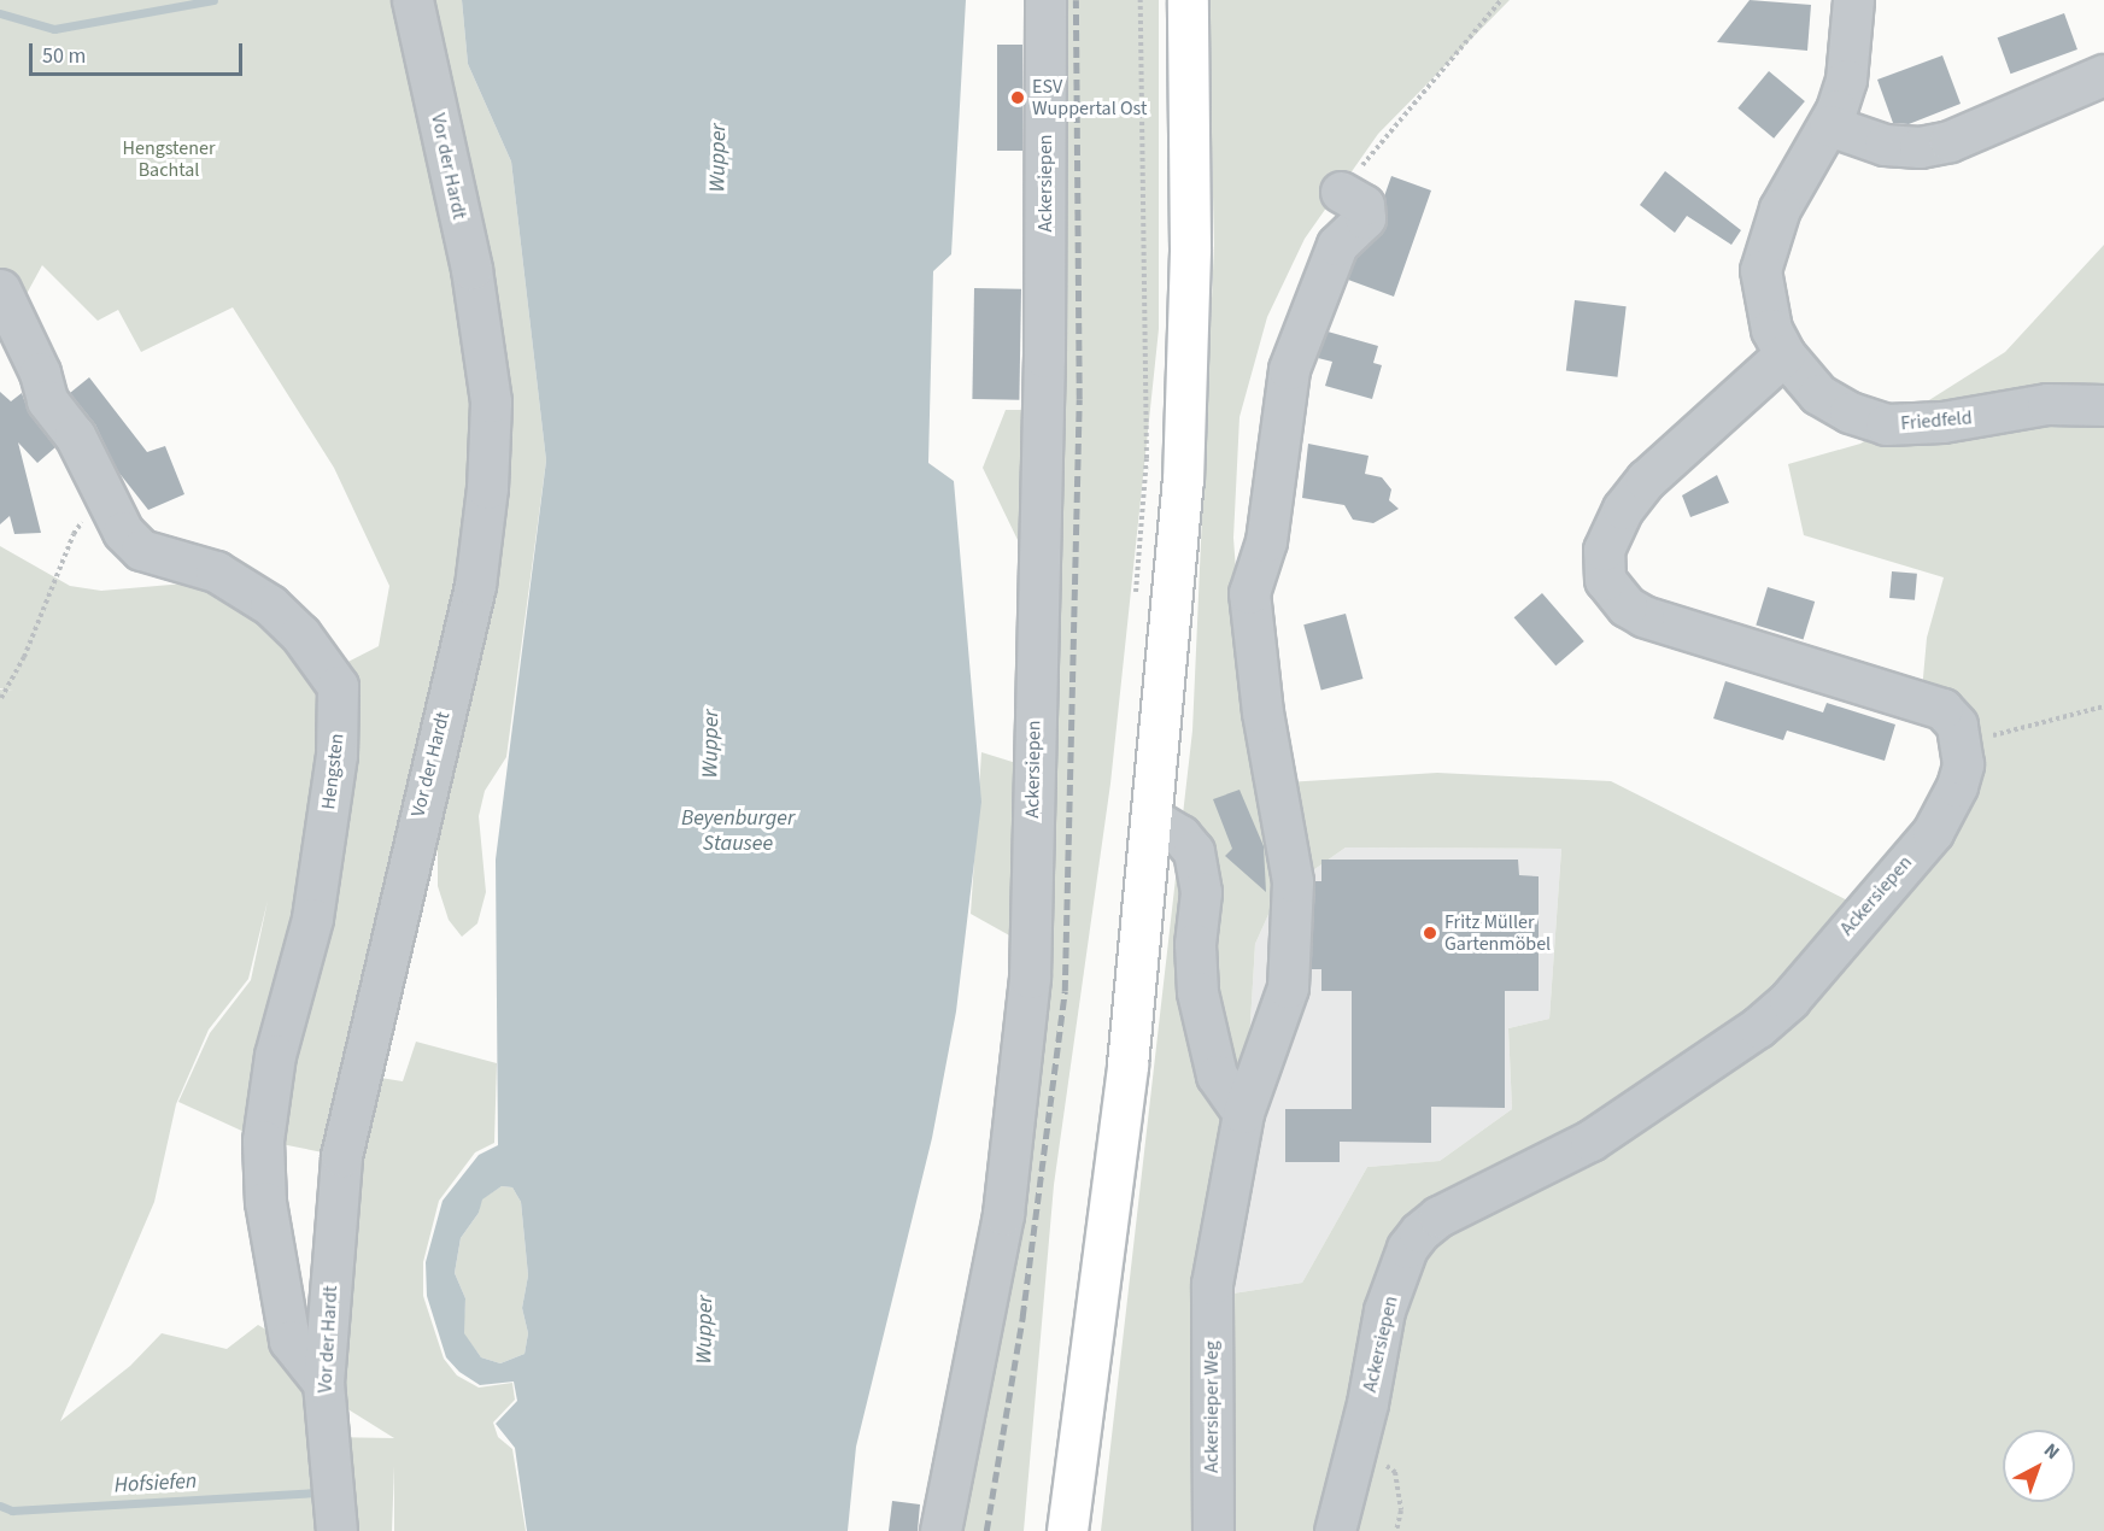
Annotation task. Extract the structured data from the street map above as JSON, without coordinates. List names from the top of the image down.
{
  "streets": {
    "street": [
      "Vor der Hardt",
      "Ackersiepen",
      "Friedfeld",
      "Hengsten",
      "Ackersieper Weg"
    ]
  },
  "crossings": [
    ["Vor der Hardt", "Hengsten"],
    ["Ackersiepen", "Friedfeld"]
  ],
  "water": ["Wupper", "Beyenburger Stausee", "Hofsiefen"],
  "parks": ["Hengstener Bachtal"],
  "places": ["ESV Wuppertal Ost", "Fritz Müller Gartenmöbel"],
  "scale_bar": "50 m",
  "north": "top right"
}
